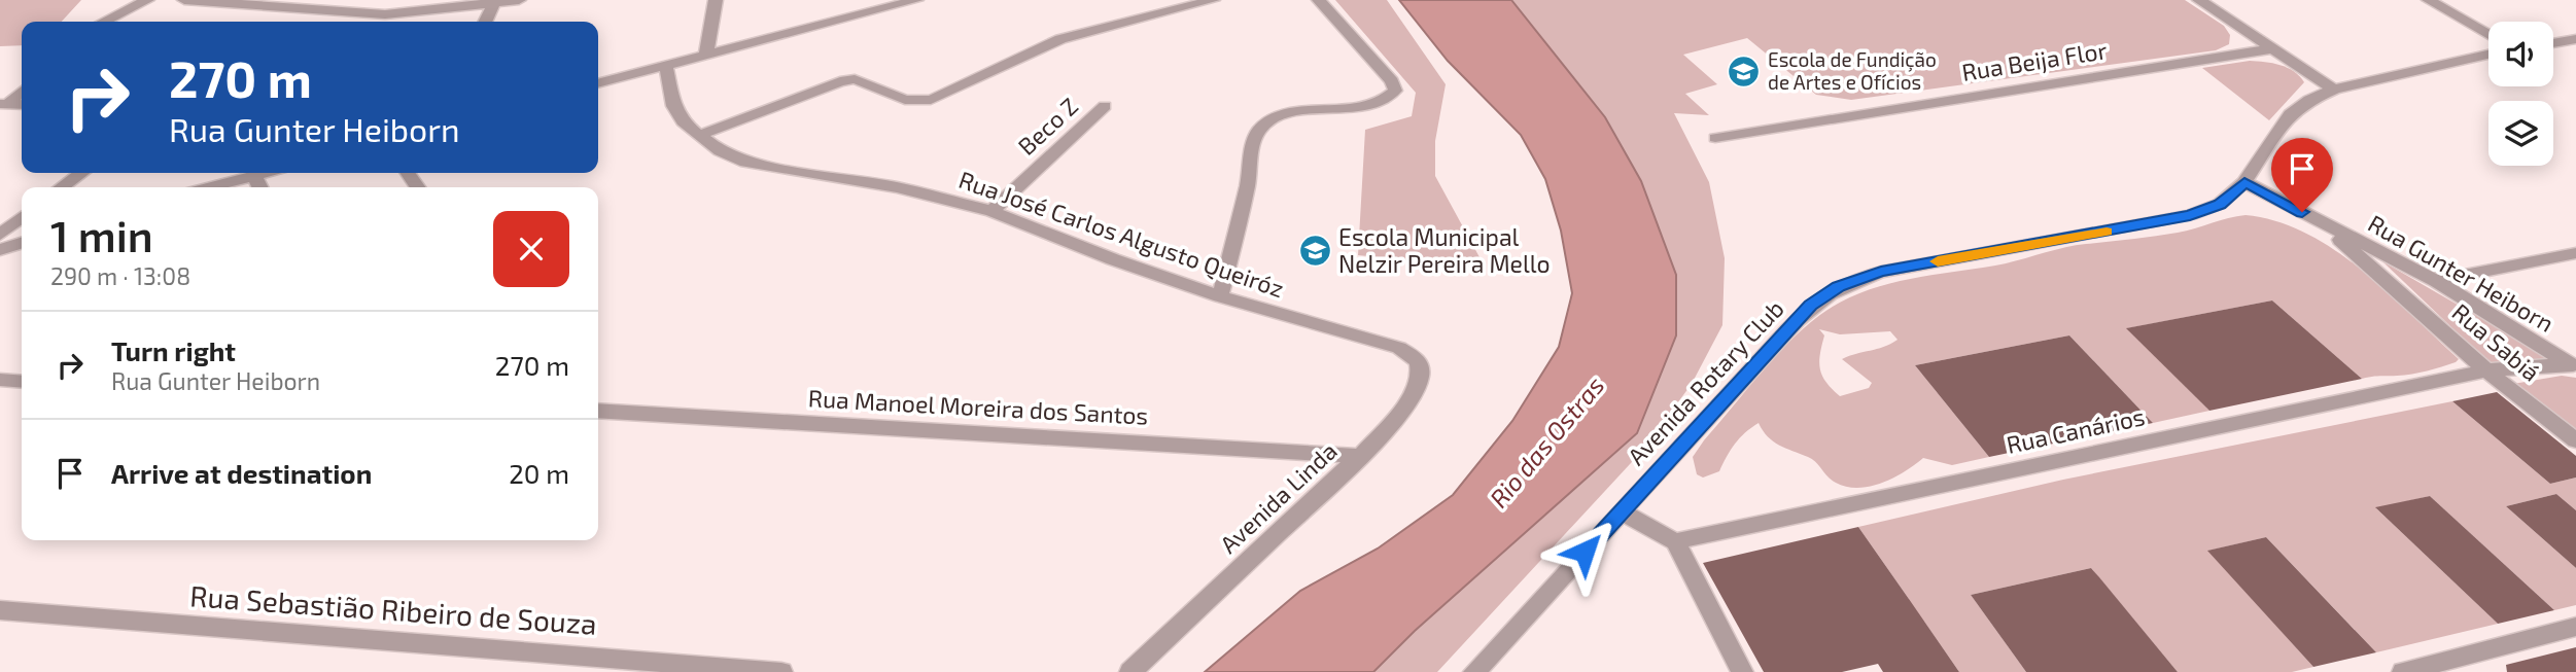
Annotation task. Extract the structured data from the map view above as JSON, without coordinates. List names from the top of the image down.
{
  "streets": {
    "street": [
      "Rua Beija Flor",
      "Beco Z",
      "Rua José Carlos Algusto Queiróz",
      "Rua Gunter Heiborn",
      "Rua Sabiá",
      "Avenida Rotary Club",
      "Rua Manoel Moreira dos Santos",
      "Rua Canários",
      "Avenida Linda",
      "Rua Sebastião Ribeiro de Souza"
    ]
  },
  "crossings": [
    ["Beco Z", "Rua José Carlos Algusto Queiróz"],
    ["Rua José Carlos Algusto Queiróz", "Avenida Linda"],
    ["Rua Gunter Heiborn", "Rua Sabiá"],
    ["Rua Gunter Heiborn", "Avenida Rotary Club"],
    ["Rua Gunter Heiborn", "Rua Canários"],
    ["Rua Sabiá", "Rua Canários"],
    ["Rua Manoel Moreira dos Santos", "Avenida Linda"]
  ],
  "water": ["Rio das Ostras"],
  "places": {
    "school or university": ["Escola de Fundição de Artes e Ofícios", "Escola Municipal Nelzir Pereira Mello"]
  },
  "page": {
    "turn": ["270 m", "Rua Gunter Heiborn"],
    "heading": ["1 min", "290 m · 13:08"],
    "list": [
      {
        "name": "Turn right",
        "note": "Rua Gunter Heiborn",
        "value": "270 m"
      },
      {
        "name": "Arrive at destination",
        "value": "20 m"
      }
    ]
  }
}
